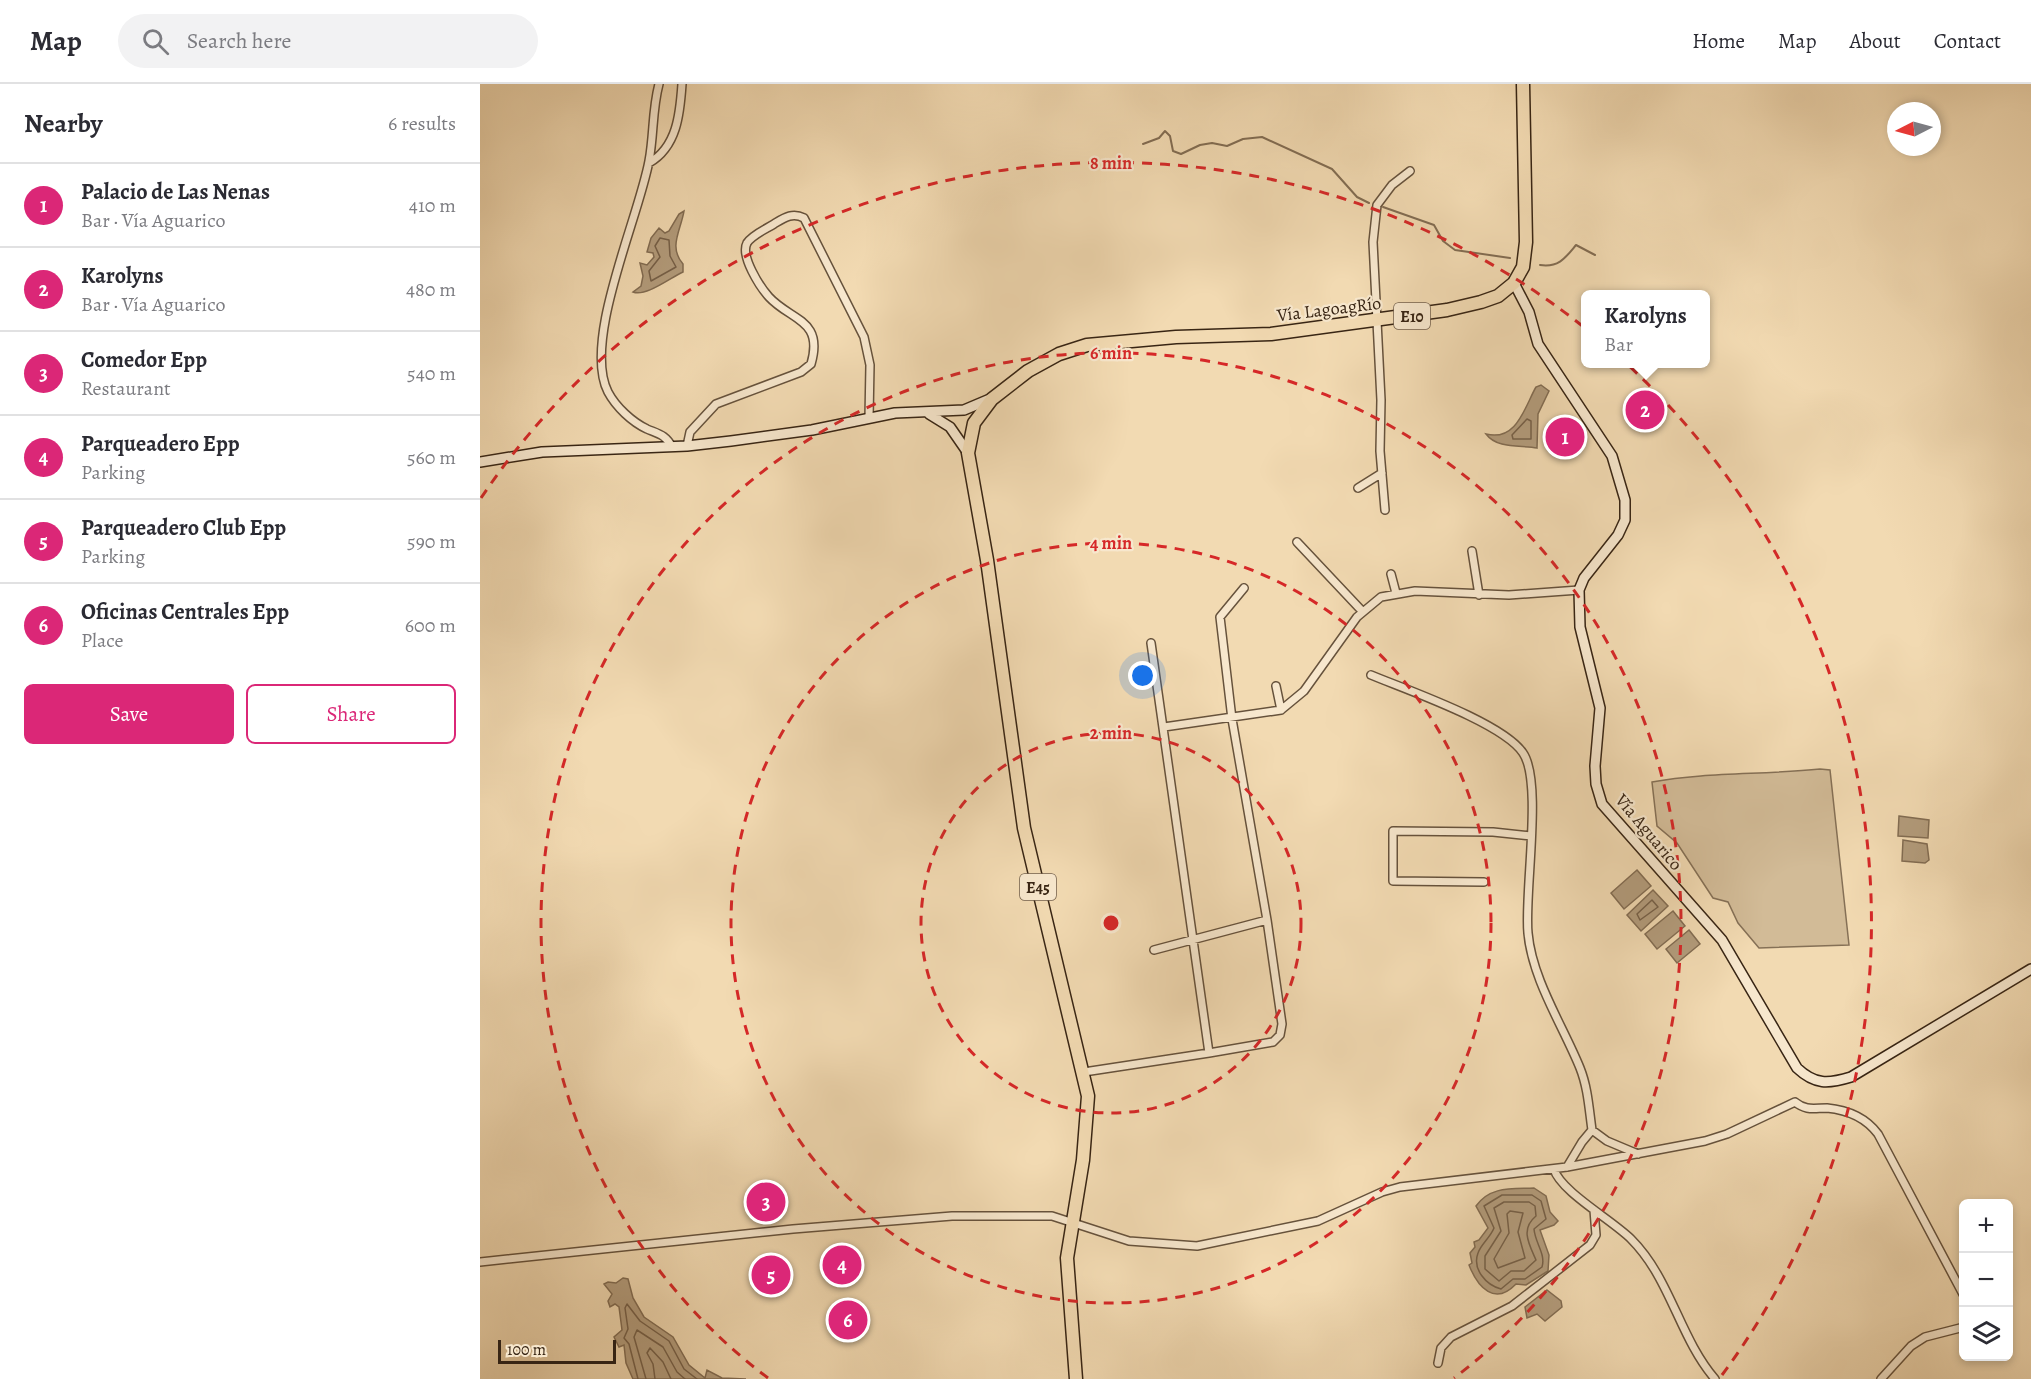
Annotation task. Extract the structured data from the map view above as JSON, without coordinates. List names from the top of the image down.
{
  "streets": {
    "highway": ["Vía LagoagRío", "E10", "E45"],
    "street": ["Vía Aguarico"]
  },
  "crossings": [
    ["Vía LagoagRío", "E45"]
  ],
  "scale_bar": "100 m",
  "north": "left",
  "page": {
    "header": "Map",
    "search": "Search here",
    "nav": [
      "Home",
      "Map",
      "About",
      "Contact"
    ],
    "heading": ["Nearby", "6 results"],
    "list": [
      {
        "mark": "1",
        "name": "Palacio de Las Nenas",
        "note": "Bar · Vía Aguarico",
        "value": "410 m"
      },
      {
        "mark": "2",
        "name": "Karolyns",
        "note": "Bar · Vía Aguarico",
        "value": "480 m"
      },
      {
        "mark": "3",
        "name": "Comedor Epp",
        "note": "Restaurant",
        "value": "540 m"
      },
      {
        "mark": "4",
        "name": "Parqueadero Epp",
        "note": "Parking",
        "value": "560 m"
      },
      {
        "mark": "5",
        "name": "Parqueadero Club Epp",
        "note": "Parking",
        "value": "590 m"
      },
      {
        "mark": "6",
        "name": "Oficinas Centrales Epp",
        "note": "Place",
        "value": "600 m"
      }
    ],
    "popup": ["Karolyns", "Bar"],
    "pins": [
      "2",
      "1",
      "3",
      "4",
      "5",
      "6"
    ],
    "buttons": ["Save", "Share"],
    "map_buttons": ["+", "−"],
    "scale": "100 m"
  },
  "rings": [
    "8 min",
    "6 min",
    "4 min",
    "2 min"
  ]
}
